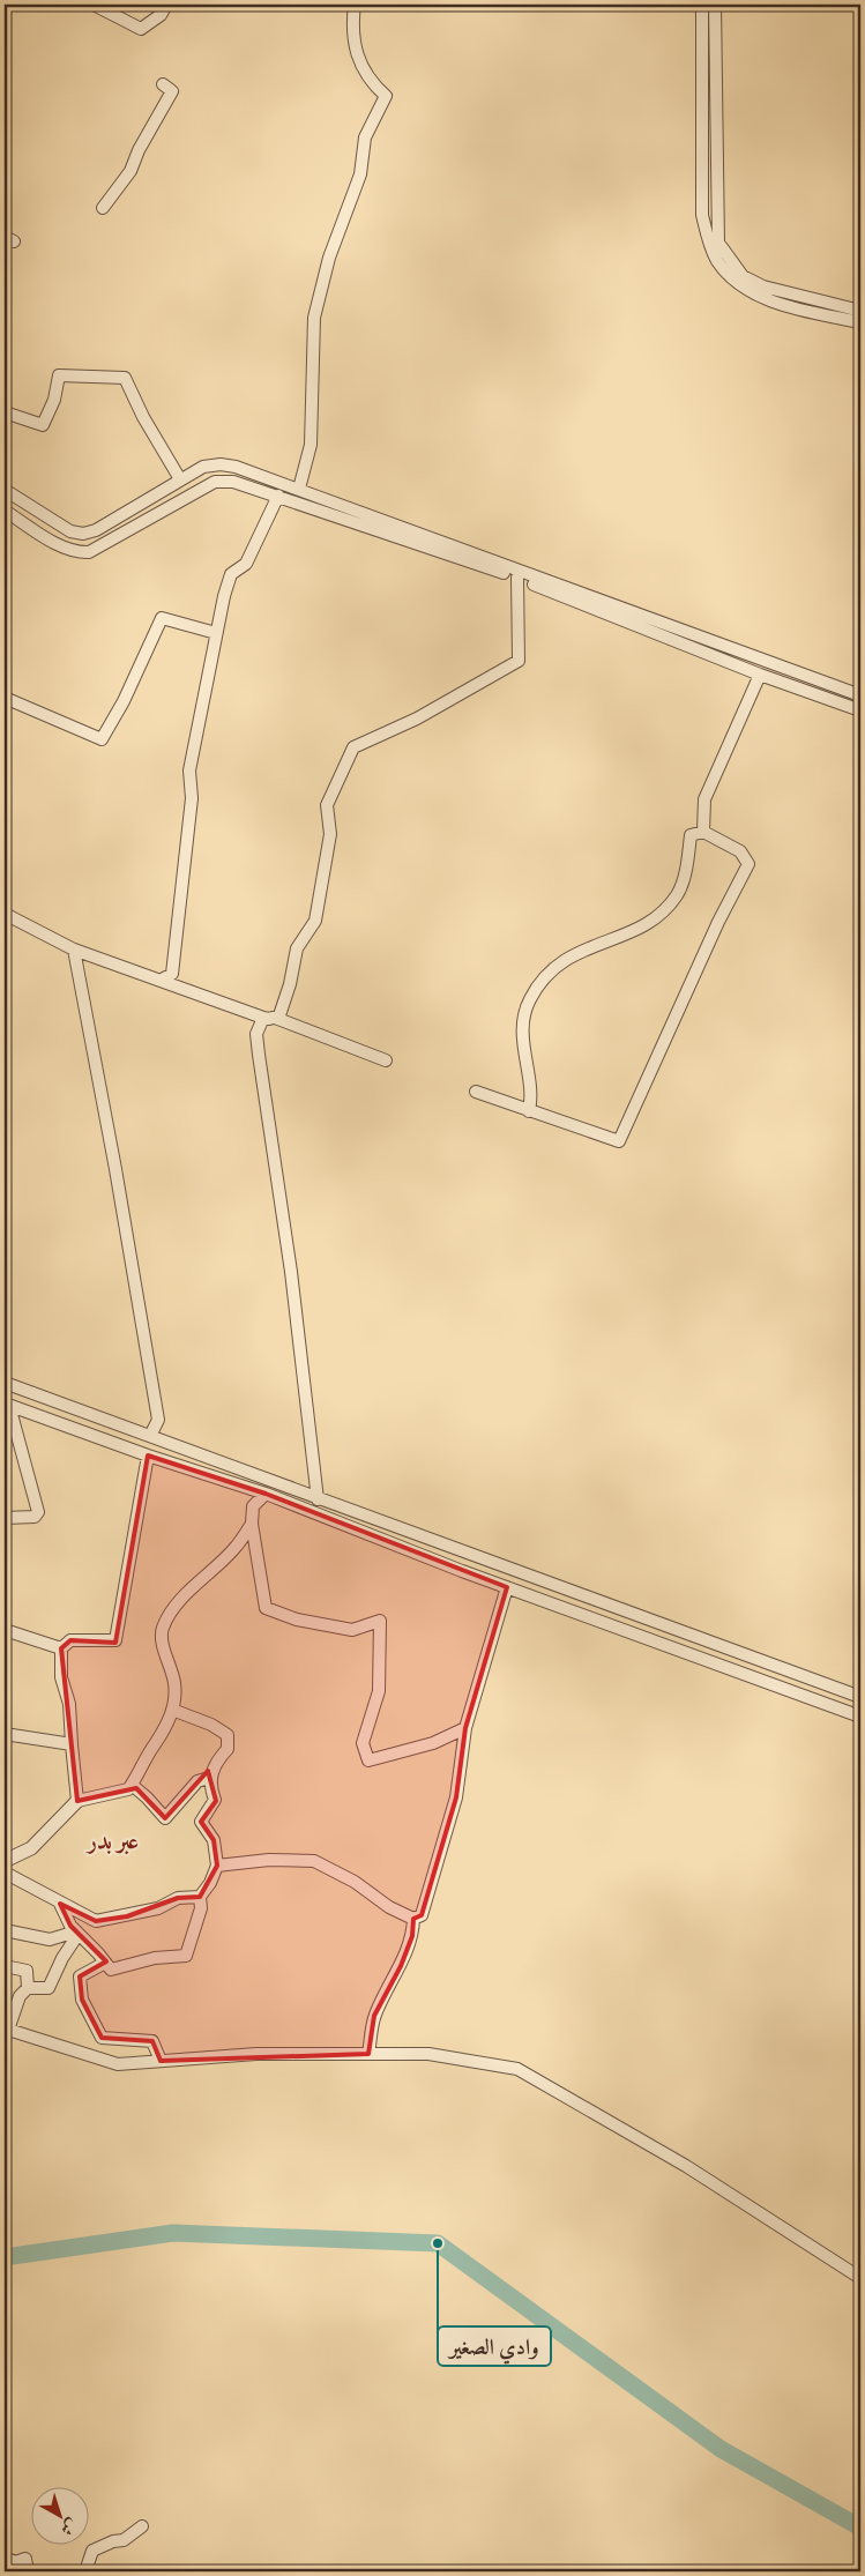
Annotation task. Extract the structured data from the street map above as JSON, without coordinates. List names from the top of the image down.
{
  "districts": ["عبر بدر"],
  "places": ["وادي الصغير"],
  "north": "bottom right"
}
